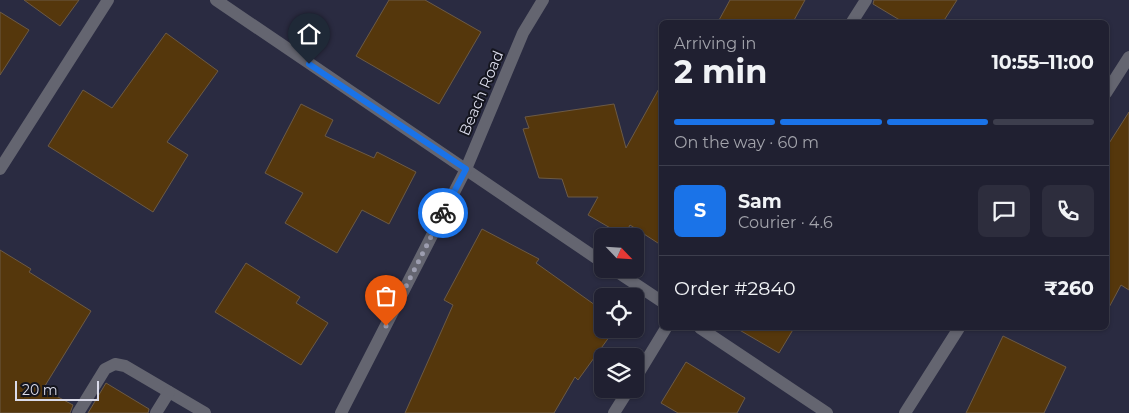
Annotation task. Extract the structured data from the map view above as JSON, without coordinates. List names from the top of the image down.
{
  "streets": {
    "street": ["Beach Road"]
  },
  "scale_bar": "20 m",
  "north": "bottom right",
  "page": {
    "heading": ["2 min", "Arriving in", "10:55–11:00"],
    "panel": [
      "Sam",
      "Courier · 4.6",
      "Order #2840",
      "₹260"
    ],
    "bar": "On the way · 60 m",
    "round": "S",
    "scale": "20 m"
  }
}
